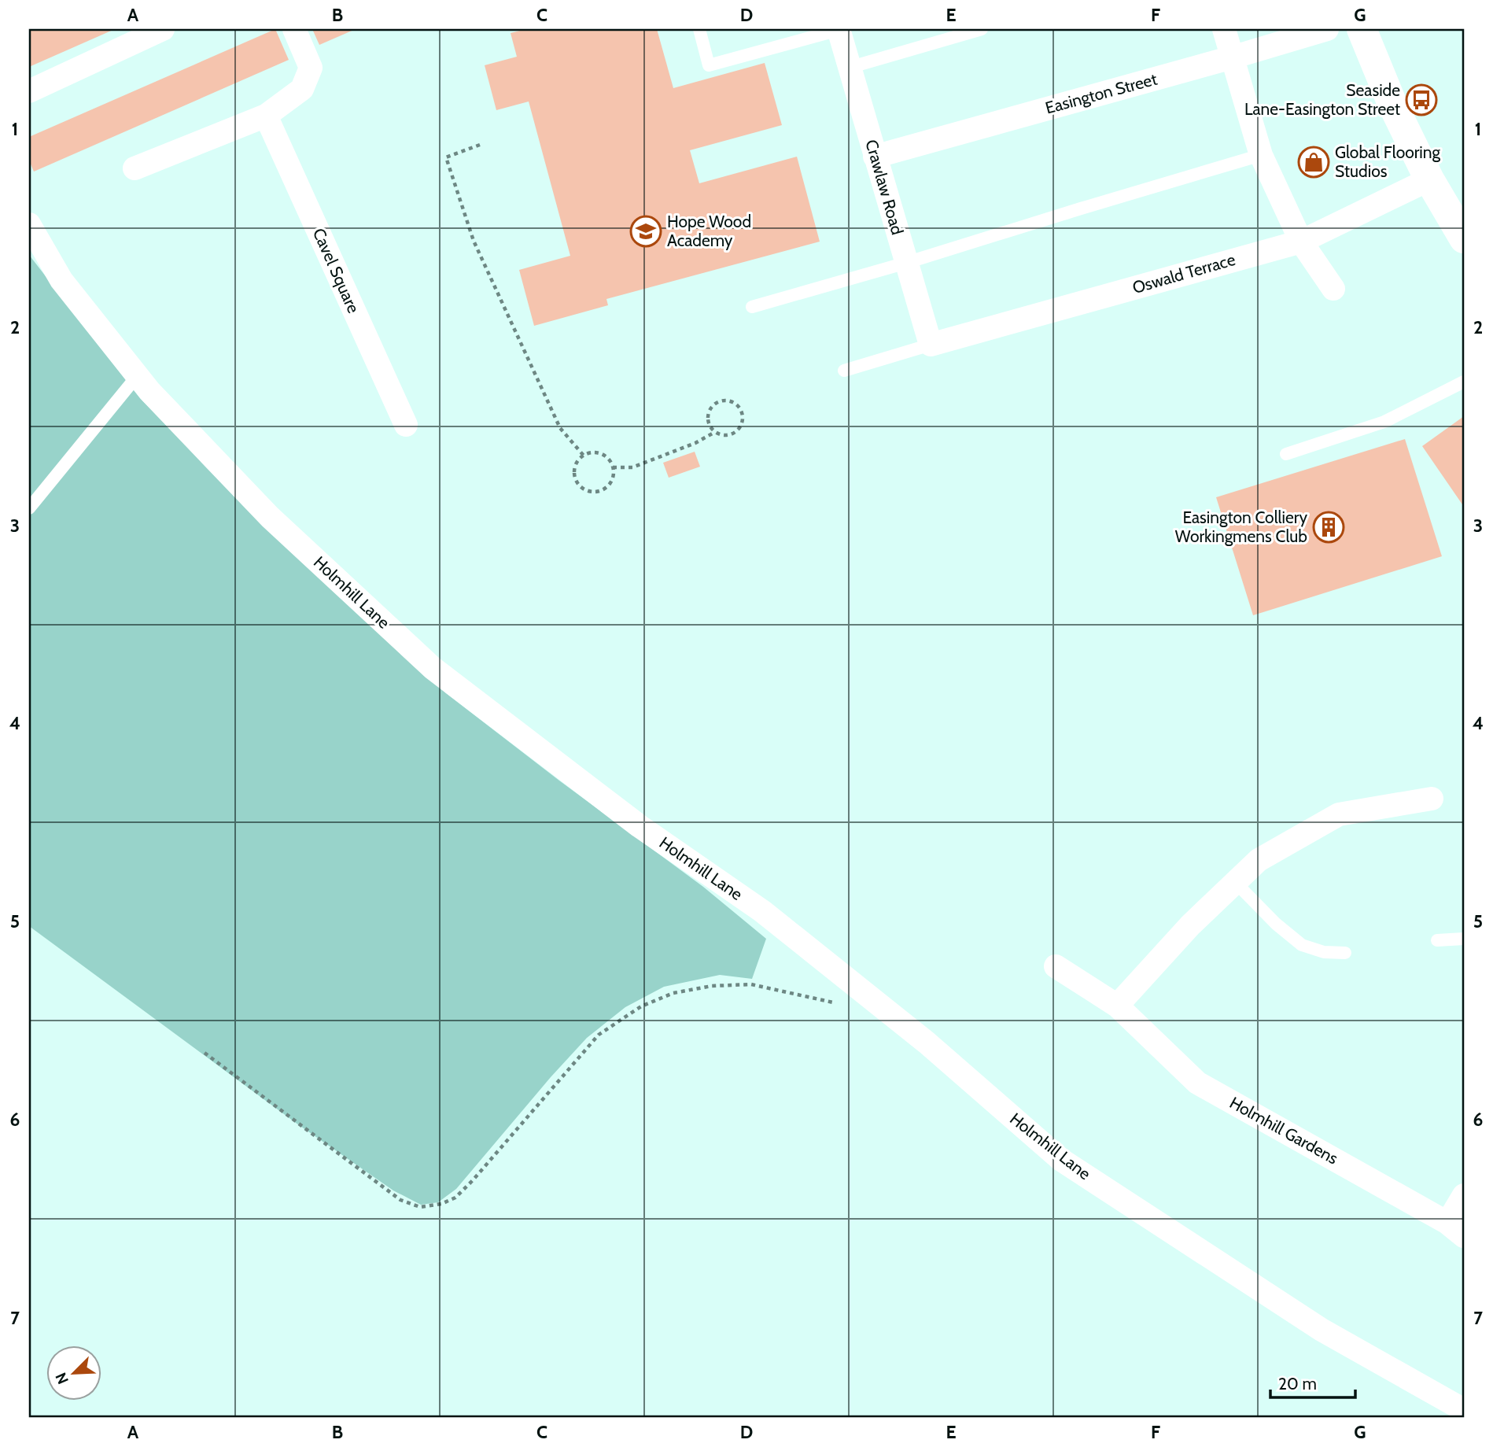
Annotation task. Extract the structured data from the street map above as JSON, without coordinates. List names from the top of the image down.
{
  "streets": {
    "street": [
      "Easington Street",
      "Crawlaw Road",
      "Cavel Square",
      "Oswald Terrace",
      "Holmhill Lane",
      "Holmhill Gardens"
    ]
  },
  "crossings": [
    ["Easington Street", "Crawlaw Road"],
    ["Crawlaw Road", "Oswald Terrace"]
  ],
  "places": {
    "bus stop": ["Seaside Lane-Easington Street"],
    "shop": ["Global Flooring Studios"],
    "school or university": ["Hope Wood Academy"],
    "building": ["Easington Colliery Workingmens Club"]
  },
  "scale_bar": "20 m",
  "north": "bottom left",
  "grid": {
    "columns": [
      "A",
      "B",
      "C",
      "D",
      "E",
      "F",
      "G"
    ],
    "rows": [
      "1",
      "2",
      "3",
      "4",
      "5",
      "6",
      "7"
    ]
  }
}
